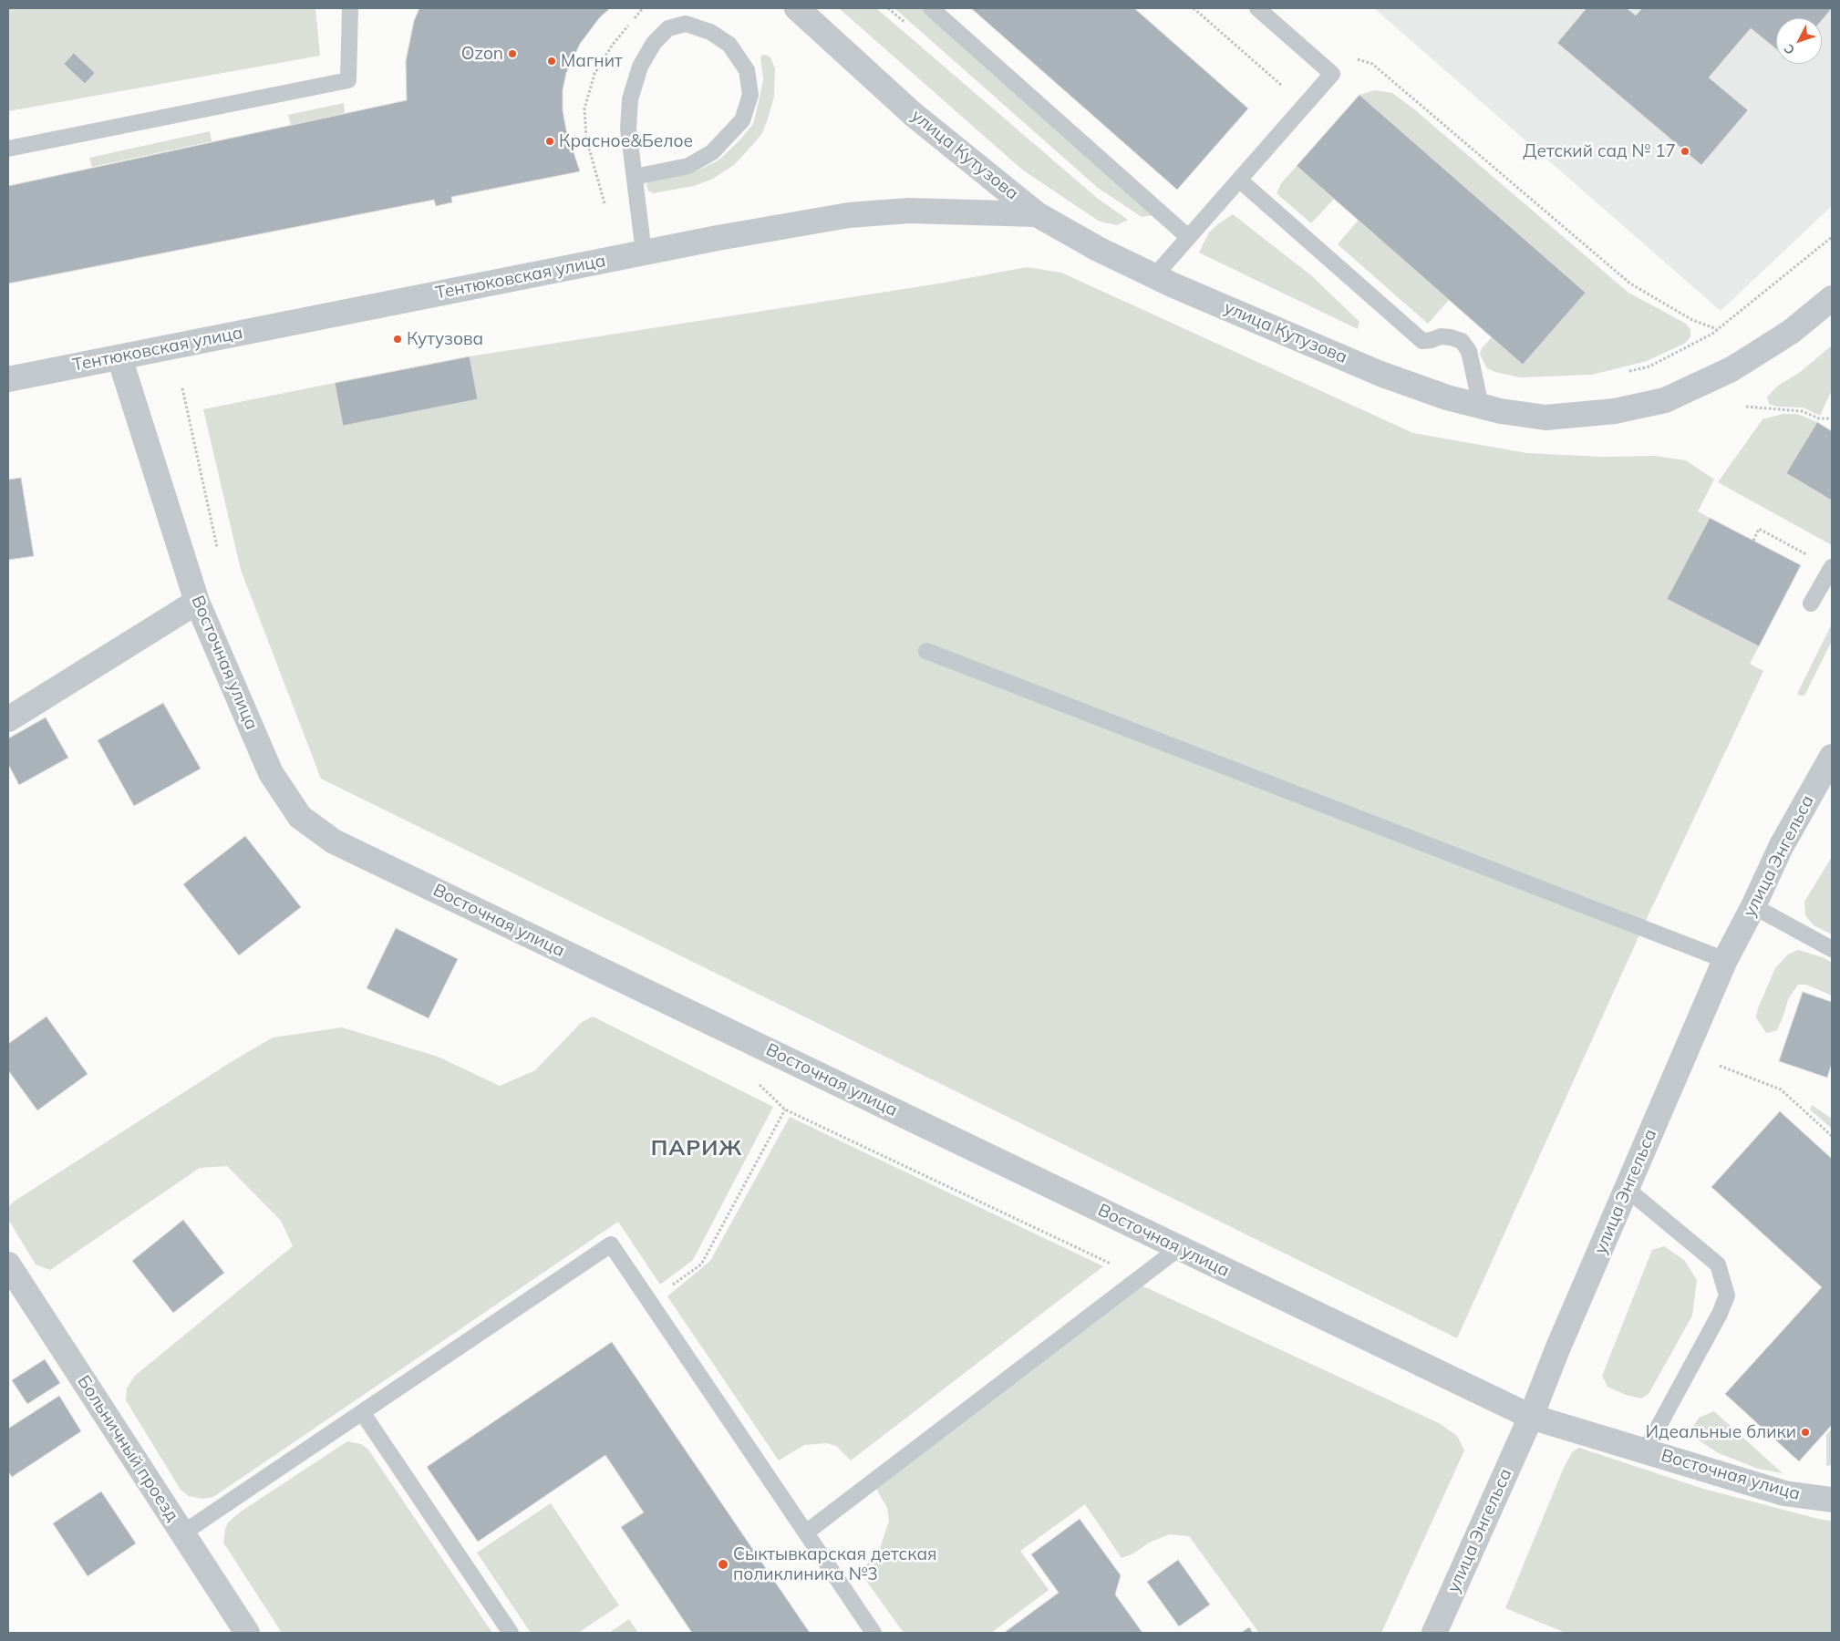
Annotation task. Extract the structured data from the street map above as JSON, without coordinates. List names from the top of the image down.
{
  "streets": {
    "street": [
      "улица Кутузова",
      "Тентюковская улица",
      "Восточная улица",
      "улица Энгельса",
      "Больничный проезд"
    ]
  },
  "crossings": [
    ["улица Кутузова", "Тентюковская улица"],
    ["Тентюковская улица", "Восточная улица"],
    ["Восточная улица", "улица Энгельса"]
  ],
  "districts": ["ПАРИЖ"],
  "places": [
    "Ozon",
    "Магнит",
    "Красное&Белое",
    "Детский сад № 17",
    "Кутузова",
    "Идеальные блики",
    "Сыктывкарская детская поликлиника №3"
  ],
  "north": "bottom left"
}
